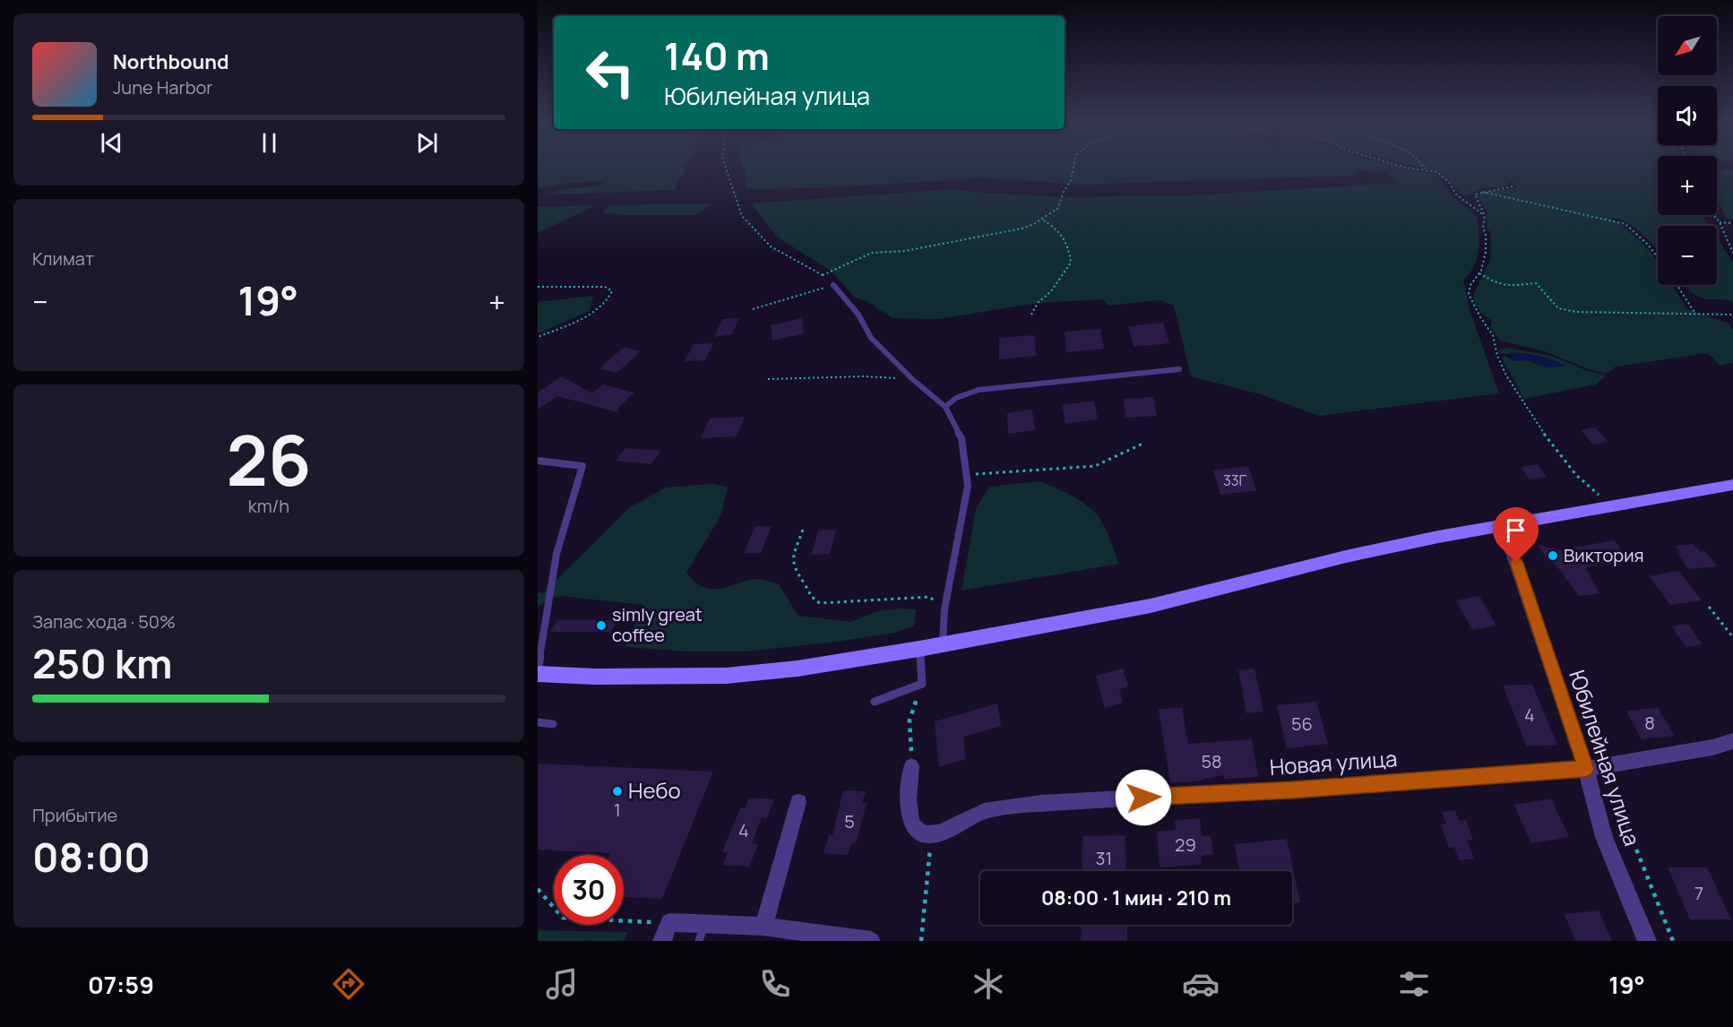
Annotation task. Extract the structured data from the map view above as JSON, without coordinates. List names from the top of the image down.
{
  "streets": {
    "street": ["Юбилейная улица", "Новая улица"]
  },
  "crossings": [
    ["Юбилейная улица", "Новая улица"]
  ],
  "places": ["Виктория", "simly great coffee", "Небо"],
  "house_numbers": [
    "33Г",
    "4",
    "8",
    "56",
    "58",
    "1",
    "5",
    "4",
    "29",
    "31",
    "7"
  ],
  "north": "bottom left",
  "page": {
    "map_buttons": ["+", "−"],
    "turn": ["140 m", "Юбилейная улица"],
    "song": ["Northbound", "June Harbor"],
    "tile": [
      "Климат",
      ["26", "km/h"],
      ["Запас хода · 50%", "250 km"],
      ["Прибытие", "08:00"]
    ],
    "heat": ["−", "19°", "+"],
    "limit": "30",
    "trip": "08:00 · 1 мин · 210 m",
    "tabs": ["07:59", "19°"]
  }
}
